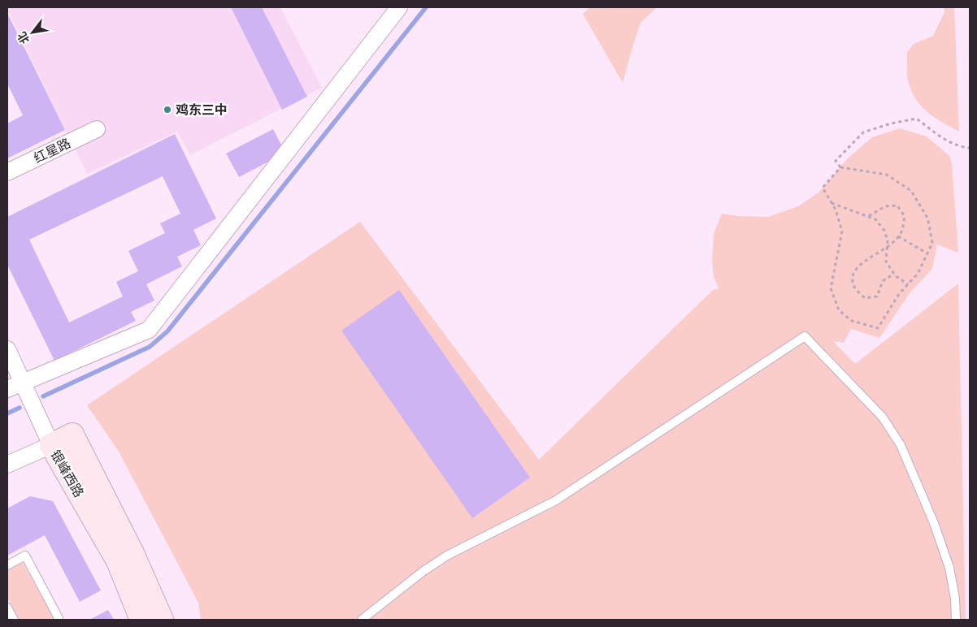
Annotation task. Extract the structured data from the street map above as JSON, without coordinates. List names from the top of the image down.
{
  "streets": {
    "street": ["红星路", "银峰西路"]
  },
  "places": ["鸡东三中"],
  "north": "bottom left"
}
